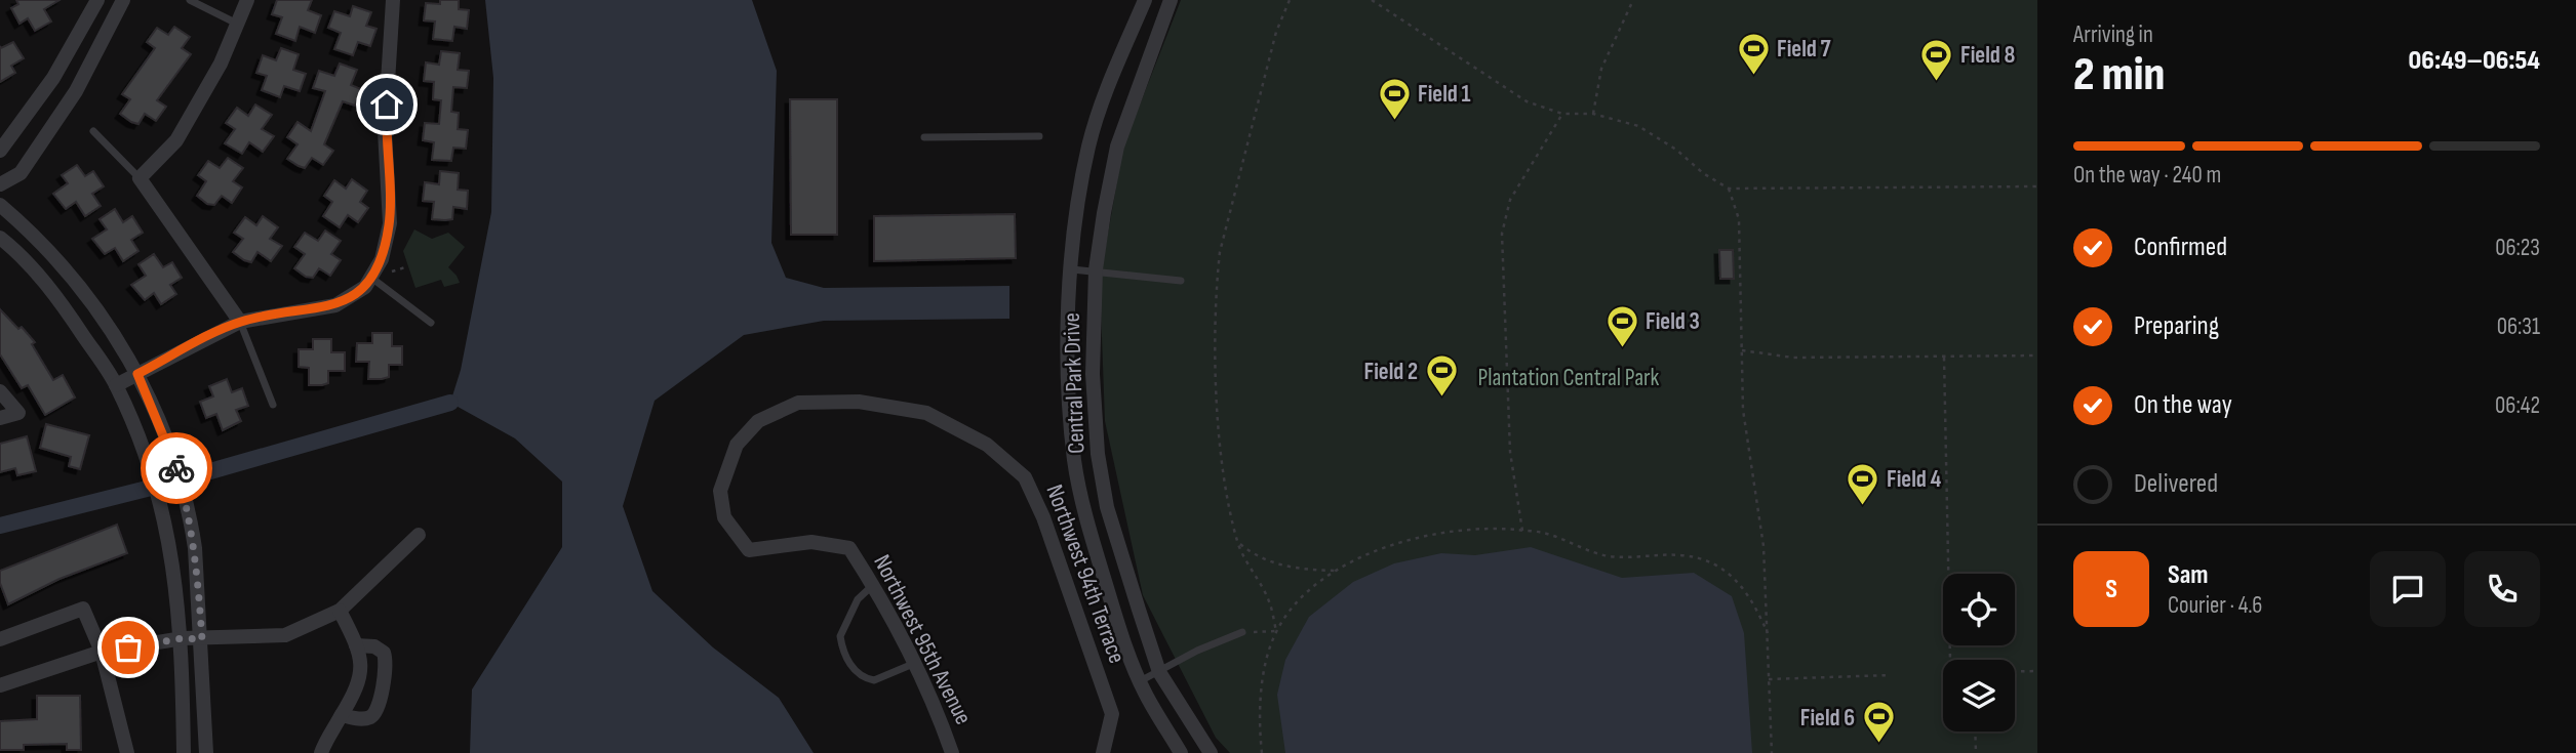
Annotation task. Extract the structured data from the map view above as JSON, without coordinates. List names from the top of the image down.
{
  "streets": {
    "street": ["Central Park Drive", "Northwest 94th Terrace", "Northwest 95th Avenue"]
  },
  "crossings": [
    ["Northwest 94th Terrace", "Northwest 95th Avenue"]
  ],
  "parks": ["Plantation Central Park"],
  "places": {
    "sports": [
      "Field 7",
      "Field 8",
      "Field 1",
      "Field 3",
      "Field 2",
      "Field 4",
      "Field 6"
    ]
  },
  "page": {
    "heading": ["2 min", "Arriving in", "06:49–06:54"],
    "panel": ["Sam", "Courier · 4.6"],
    "bar": "On the way · 240 m",
    "list": [
      ["Confirmed", "06:23"],
      ["Preparing", "06:31"],
      ["On the way", "06:42"],
      "Delivered"
    ],
    "round": "S"
  }
}
